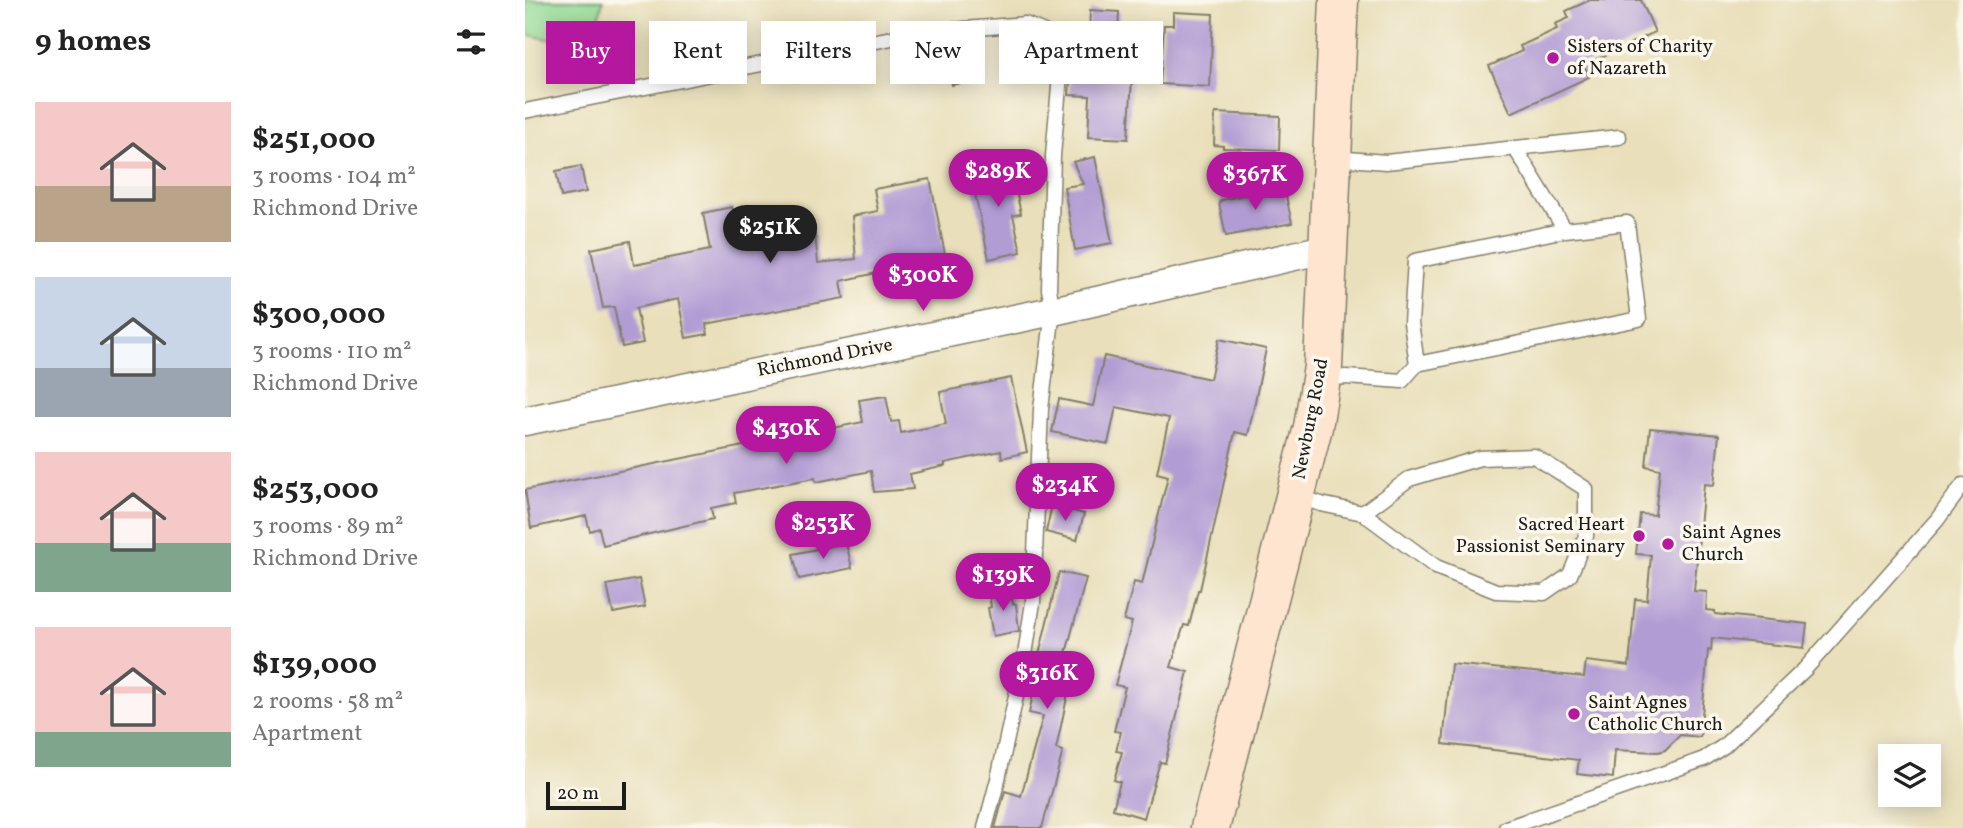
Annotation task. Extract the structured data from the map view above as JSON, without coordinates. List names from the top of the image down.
{
  "streets": {
    "main road": ["Newburg Road"],
    "street": ["Richmond Drive"]
  },
  "crossings": [
    ["Richmond Drive", "Newburg Road"]
  ],
  "places": [
    "Sisters of Charity of Nazareth",
    "Sacred Heart Passionist Seminary",
    "Saint Agnes Church",
    "Saint Agnes Catholic Church"
  ],
  "scale_bar": "20 m",
  "page": {
    "heading": "9 homes",
    "chip": [
      "Buy",
      "Rent",
      "Filters",
      "New",
      "Apartment"
    ],
    "list": [
      {
        "name": "$251,000",
        "note": "3 rooms · 104 m² · Richmond Drive"
      },
      {
        "name": "$300,000",
        "note": "3 rooms · 110 m² · Richmond Drive"
      },
      {
        "name": "$253,000",
        "note": "3 rooms · 89 m² · Richmond Drive"
      },
      {
        "name": "$139,000",
        "note": "2 rooms · 58 m² · Apartment"
      }
    ],
    "price": [
      "$289K",
      "$367K",
      "$251K",
      "$300K",
      "$430K",
      "$234K",
      "$253K",
      "$139K",
      "$316K"
    ],
    "scale": "20 m"
  }
}
